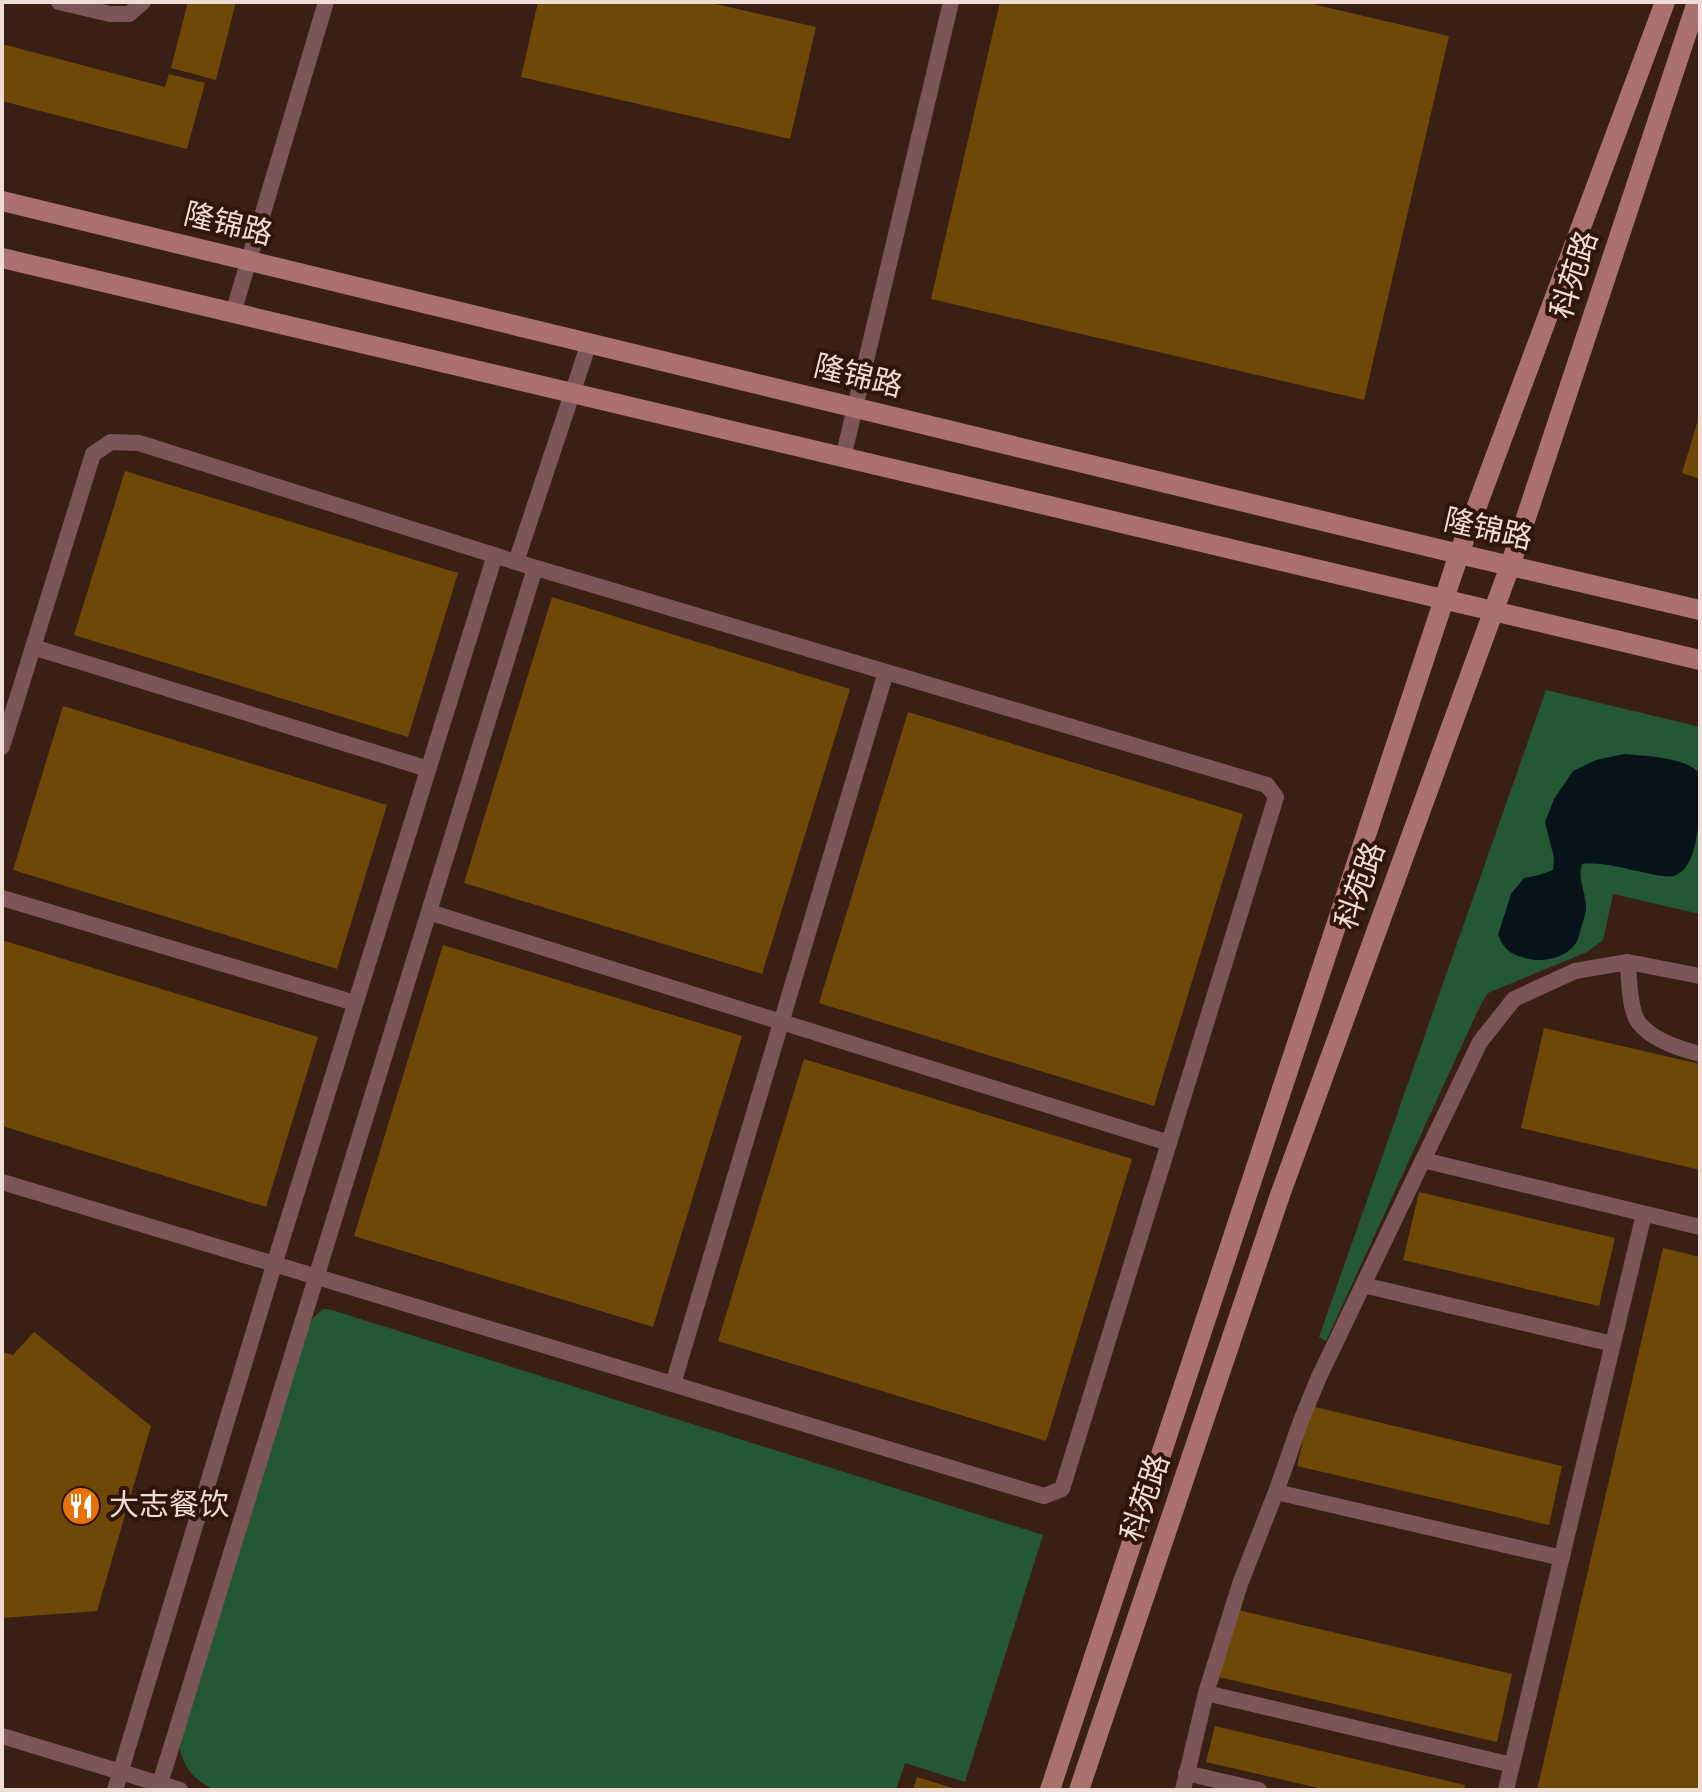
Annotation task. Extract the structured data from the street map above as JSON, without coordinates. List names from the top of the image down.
{
  "streets": {
    "street": ["隆锦路", "科苑路"]
  },
  "crossings": [
    ["隆锦路", "科苑路"]
  ],
  "places": {
    "restaurant": ["大志餐饮"]
  }
}
